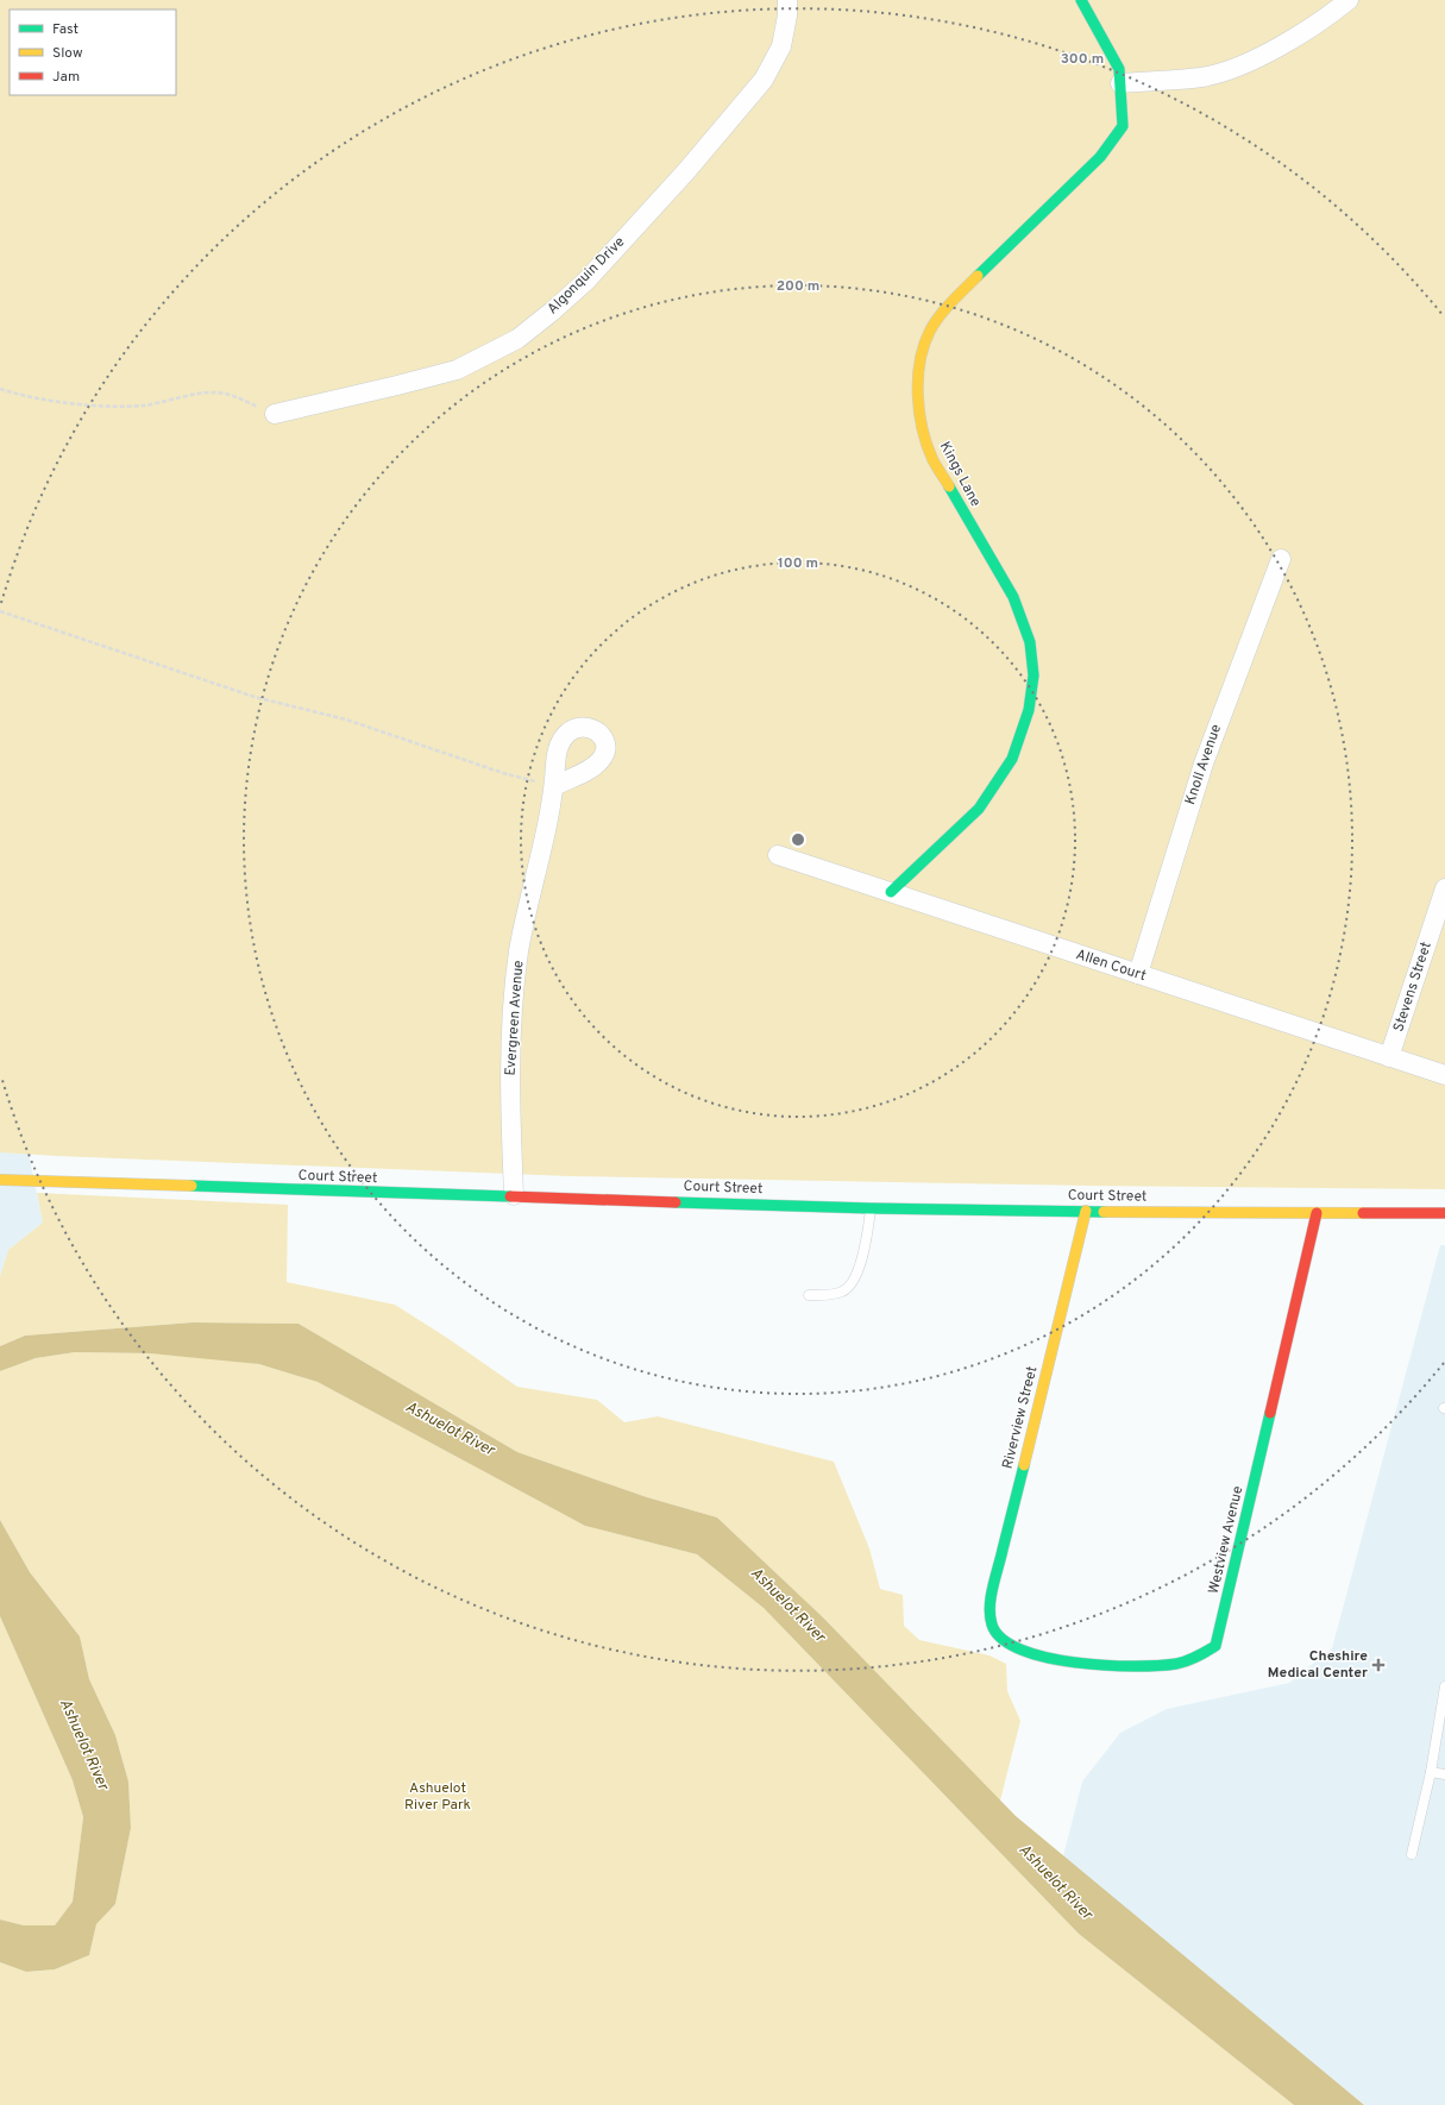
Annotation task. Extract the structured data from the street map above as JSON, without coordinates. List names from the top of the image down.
{
  "streets": {
    "street": [
      "Algonquin Drive",
      "Kings Lane",
      "Knoll Avenue",
      "Allen Court",
      "Stevens Street",
      "Evergreen Avenue",
      "Court Street",
      "Riverview Street",
      "Westview Avenue"
    ]
  },
  "crossings": [
    ["Kings Lane", "Allen Court"],
    ["Knoll Avenue", "Allen Court"],
    ["Allen Court", "Stevens Street"],
    ["Evergreen Avenue", "Court Street"],
    ["Court Street", "Riverview Street"],
    ["Court Street", "Westview Avenue"],
    ["Riverview Street", "Westview Avenue"]
  ],
  "water": ["Ashuelot River"],
  "parks": ["Ashuelot River Park"],
  "places": {
    "health": ["Cheshire Medical Center"]
  },
  "legend": ["Fast", "Slow", "Jam"],
  "rings": ["300 m", "200 m", "100 m"]
}
